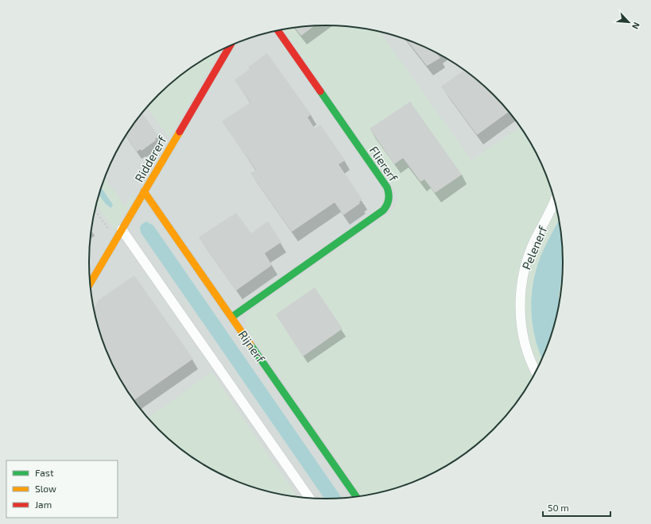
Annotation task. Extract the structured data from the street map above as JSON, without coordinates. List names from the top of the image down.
{
  "streets": {
    "street": [
      "Riddererf",
      "Fliererf",
      "Pelenerf",
      "Rijnerf"
    ]
  },
  "crossings": [
    ["Riddererf", "Rijnerf"],
    ["Fliererf", "Rijnerf"]
  ],
  "legend": ["Fast", "Slow", "Jam"],
  "scale_bar": "50 m",
  "north": "bottom right"
}
